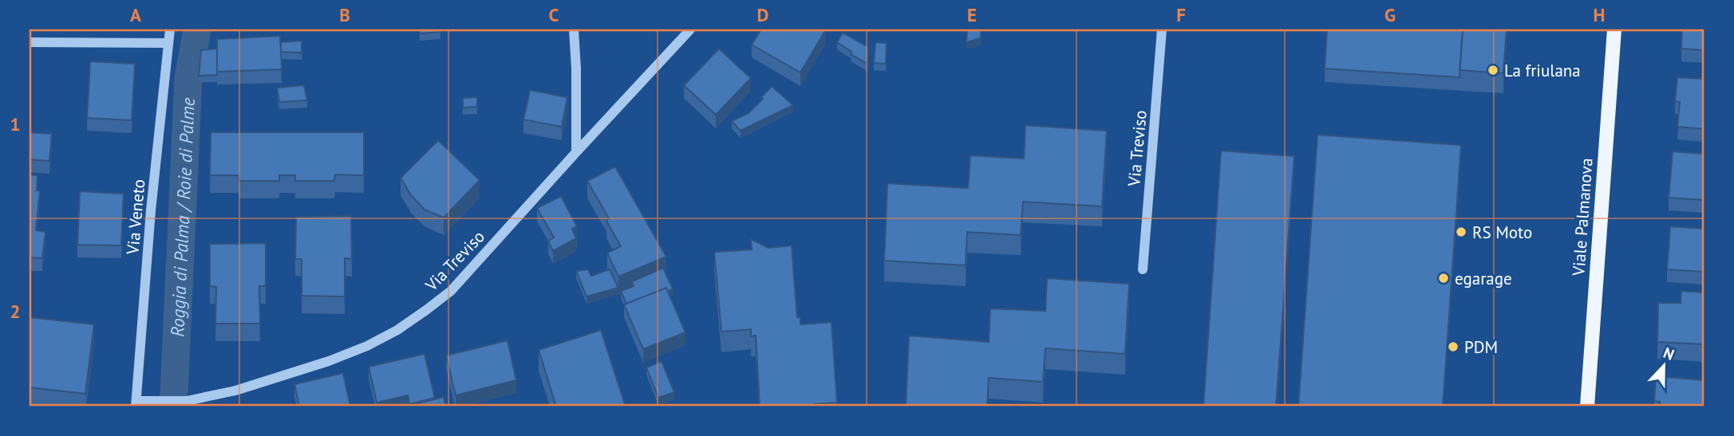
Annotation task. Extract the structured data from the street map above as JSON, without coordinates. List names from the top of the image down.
{
  "streets": {
    "main road": ["Viale Palmanova"],
    "street": ["Via Treviso", "Via Veneto"]
  },
  "crossings": [
    ["Via Treviso", "Via Veneto"]
  ],
  "water": ["Roggia di Palma / Roie di Palme"],
  "places": [
    "La friulana",
    "RS Moto",
    "egarage",
    "PDM"
  ],
  "north": "top",
  "grid": {
    "columns": [
      "A",
      "B",
      "C",
      "D",
      "E",
      "F",
      "G",
      "H"
    ],
    "rows": ["1", "2"]
  }
}
